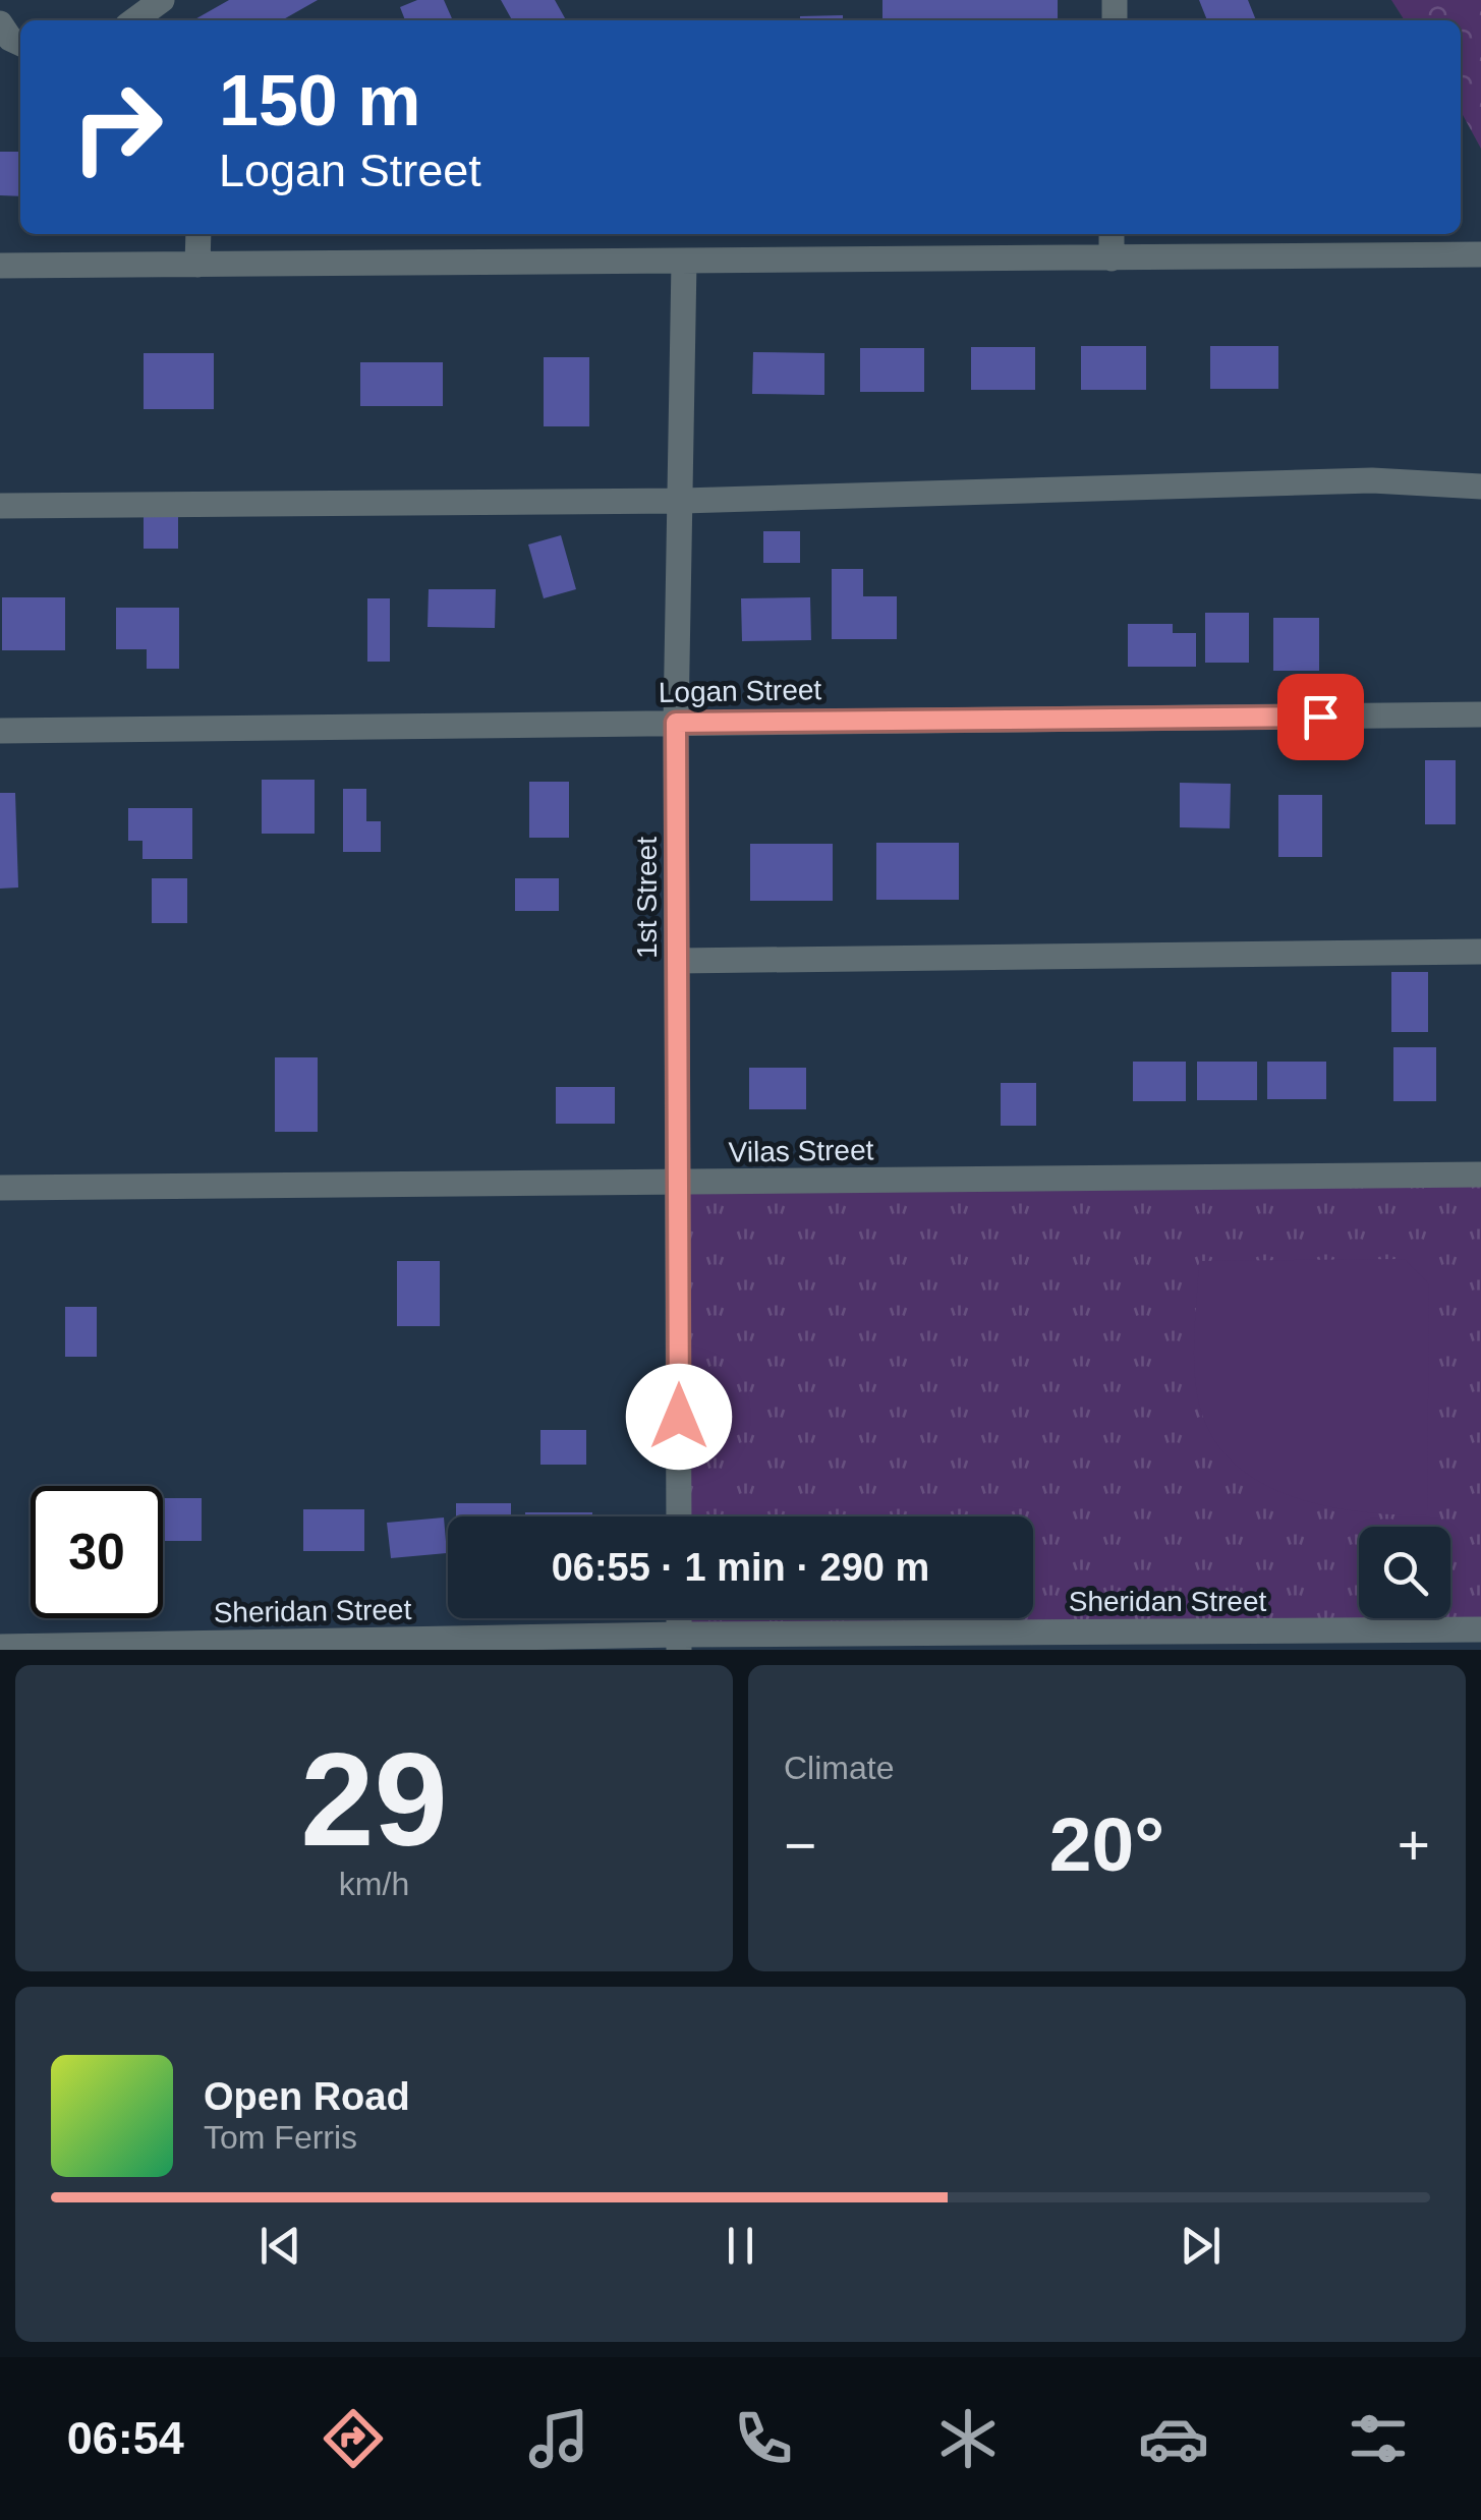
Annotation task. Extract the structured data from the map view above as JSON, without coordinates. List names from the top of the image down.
{
  "streets": {
    "street": [
      "Logan Street",
      "1st Street",
      "Vilas Street",
      "Sheridan Street"
    ]
  },
  "crossings": [
    ["Logan Street", "1st Street"],
    ["1st Street", "Vilas Street"]
  ],
  "page": {
    "turn": ["150 m", "Logan Street"],
    "limit": "30",
    "trip": "06:55 · 1 min · 290 m",
    "tile": [
      ["29", "km/h"],
      "Climate"
    ],
    "heat": ["−", "20°", "+"],
    "song": ["Open Road", "Tom Ferris"],
    "tabs": "06:54"
  }
}
